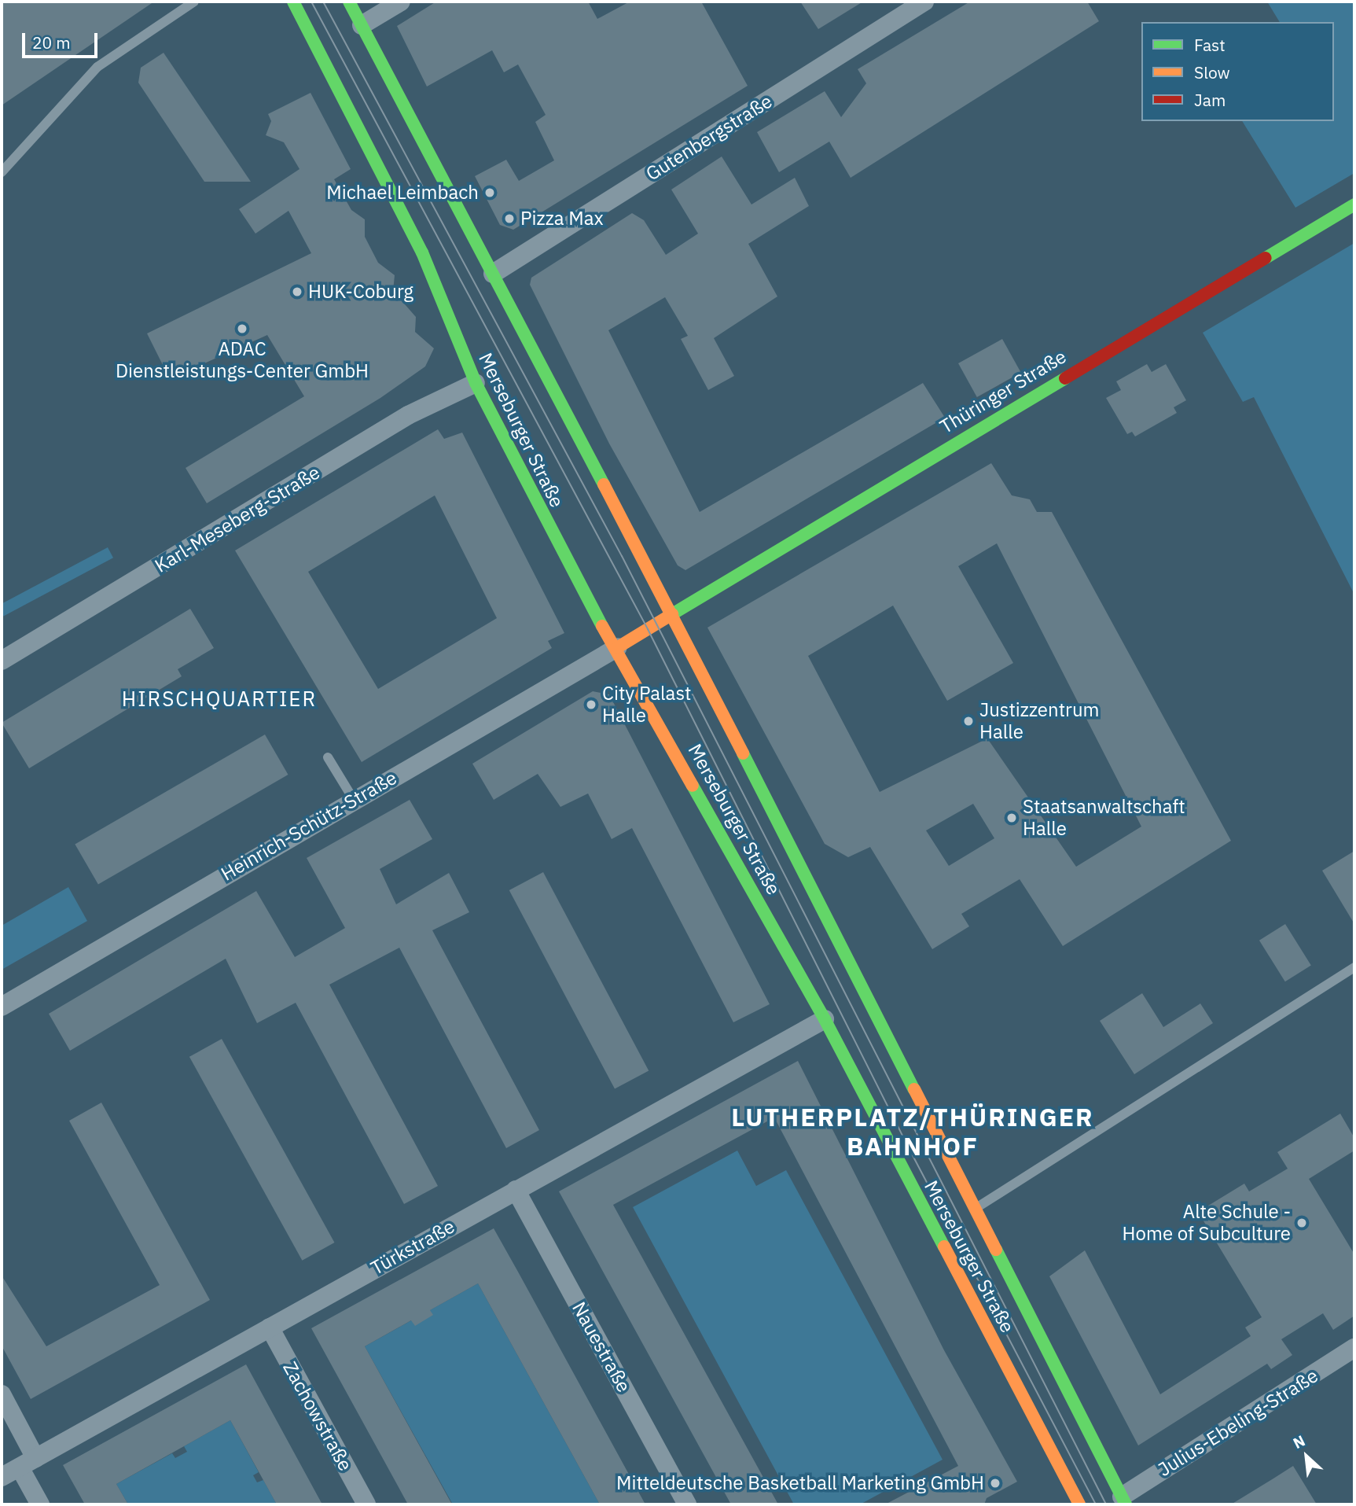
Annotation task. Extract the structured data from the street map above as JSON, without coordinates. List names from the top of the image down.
{
  "streets": {
    "main road": ["Thüringer Straße", "Merseburger Straße"],
    "street": [
      "Gutenbergstraße",
      "Karl-Meseberg-Straße",
      "Heinrich-Schütz-Straße",
      "Türkstraße",
      "Nauestraße",
      "Zachowstraße",
      "Julius-Ebeling-Straße"
    ]
  },
  "crossings": [
    ["Gutenbergstraße", "Merseburger Straße"],
    ["Thüringer Straße", "Merseburger Straße"],
    ["Thüringer Straße", "Heinrich-Schütz-Straße"],
    ["Merseburger Straße", "Karl-Meseberg-Straße"],
    ["Merseburger Straße", "Heinrich-Schütz-Straße"],
    ["Merseburger Straße", "Türkstraße"],
    ["Merseburger Straße", "Julius-Ebeling-Straße"],
    ["Türkstraße", "Nauestraße"],
    ["Türkstraße", "Zachowstraße"]
  ],
  "districts": ["HIRSCHQUARTIER", "LUTHERPLATZ/THÜRINGER BAHNHOF"],
  "places": [
    "Michael Leimbach",
    "Pizza Max",
    "HUK-Coburg",
    "ADAC Dienstleistungs-Center GmbH",
    "City Palast Halle",
    "Justizzentrum Halle",
    "Staatsanwaltschaft Halle",
    "Alte Schule - Home of Subculture",
    "Mitteldeutsche Basketball Marketing GmbH"
  ],
  "legend": ["Fast", "Slow", "Jam"],
  "scale_bar": "20 m",
  "north": "top left"
}
